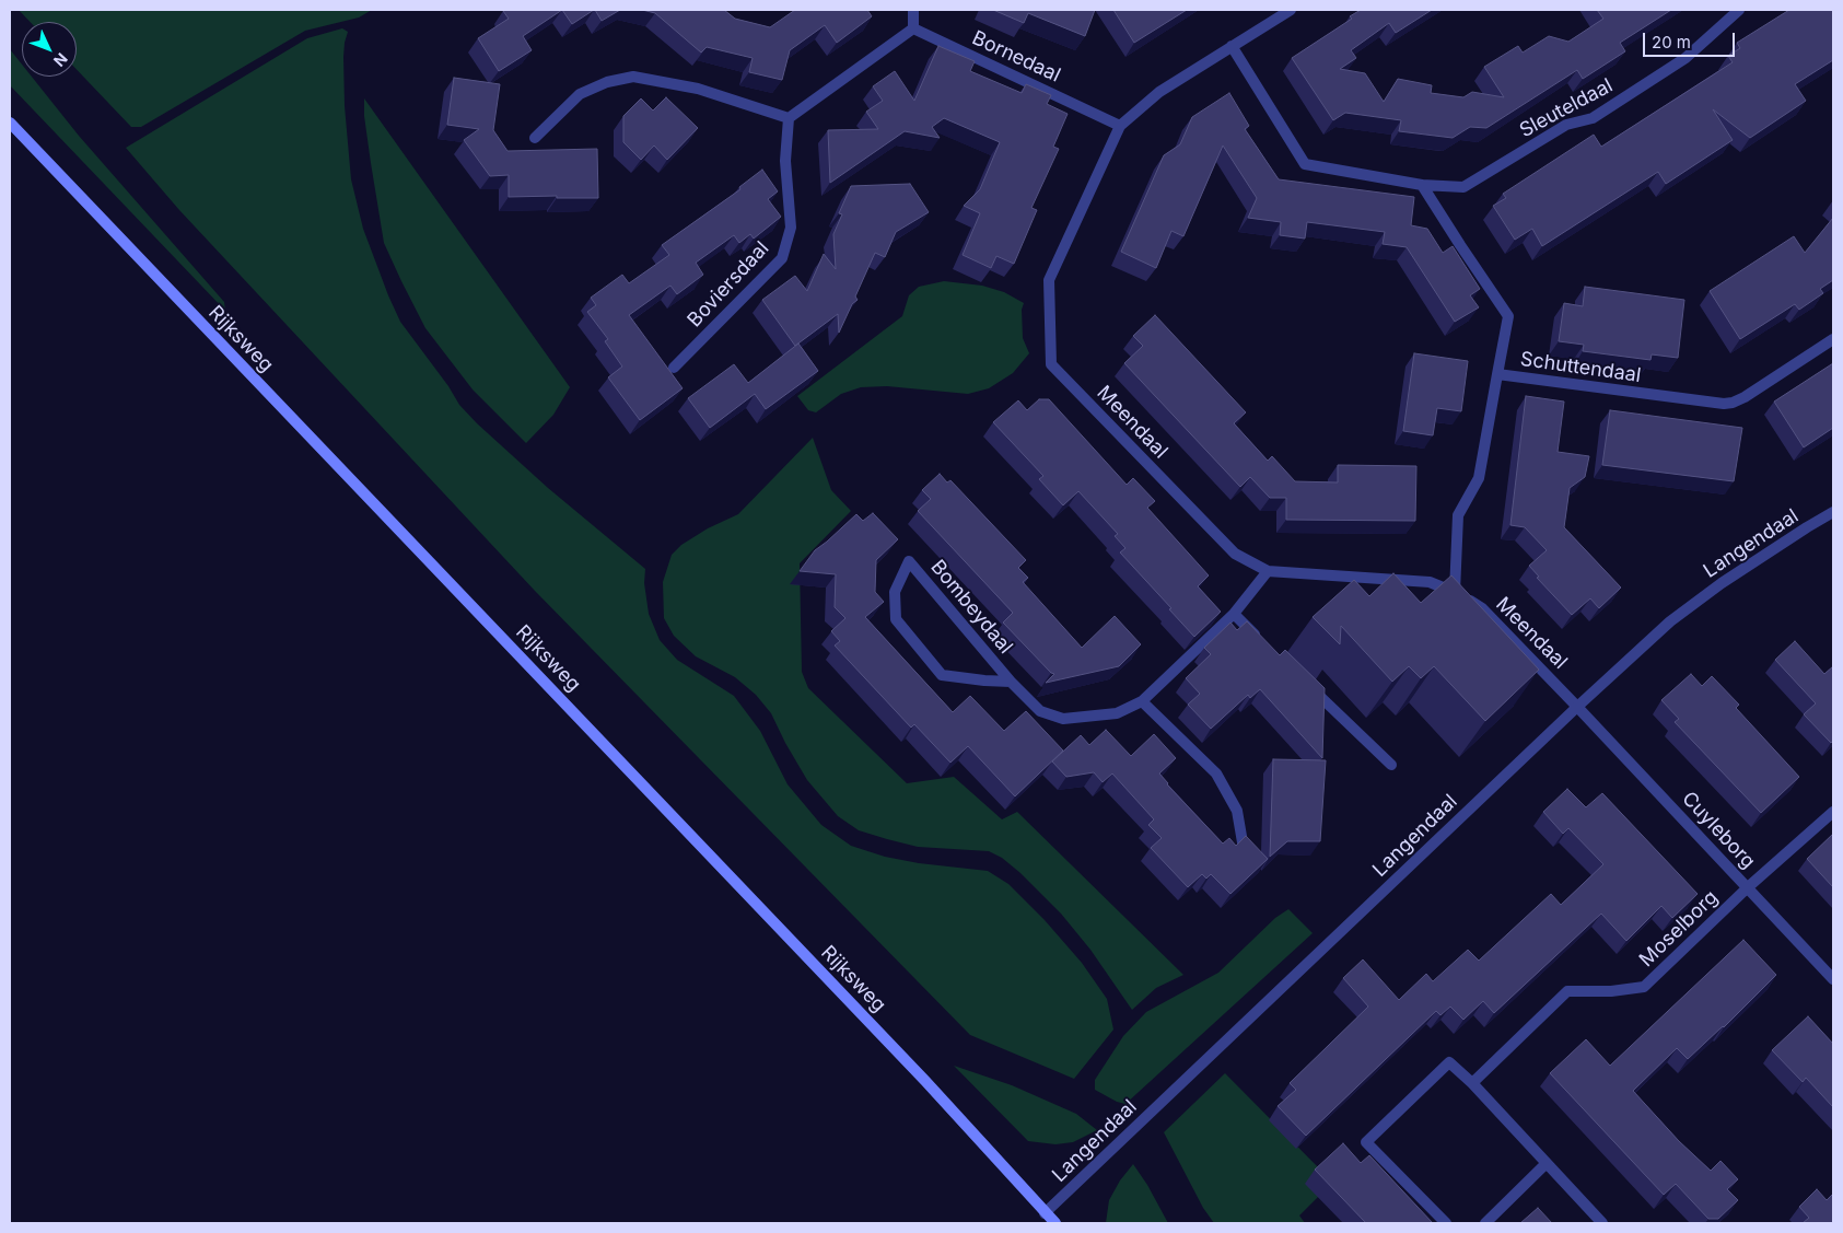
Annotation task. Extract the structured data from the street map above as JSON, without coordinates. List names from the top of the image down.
{
  "streets": {
    "main road": ["Rijksweg"],
    "street": [
      "Bornedaal",
      "Sleuteldaal",
      "Boviersdaal",
      "Schuttendaal",
      "Meendaal",
      "Langendaal",
      "Bombeydaal",
      "Cuyleborg",
      "Moselborg"
    ]
  },
  "crossings": [
    ["Bornedaal", "Meendaal"],
    ["Sleuteldaal", "Meendaal"],
    ["Rijksweg", "Langendaal"],
    ["Schuttendaal", "Meendaal"],
    ["Meendaal", "Langendaal"],
    ["Meendaal", "Bombeydaal"],
    ["Meendaal", "Cuyleborg"],
    ["Langendaal", "Cuyleborg"],
    ["Cuyleborg", "Moselborg"]
  ],
  "scale_bar": "20 m",
  "north": "bottom right"
}
